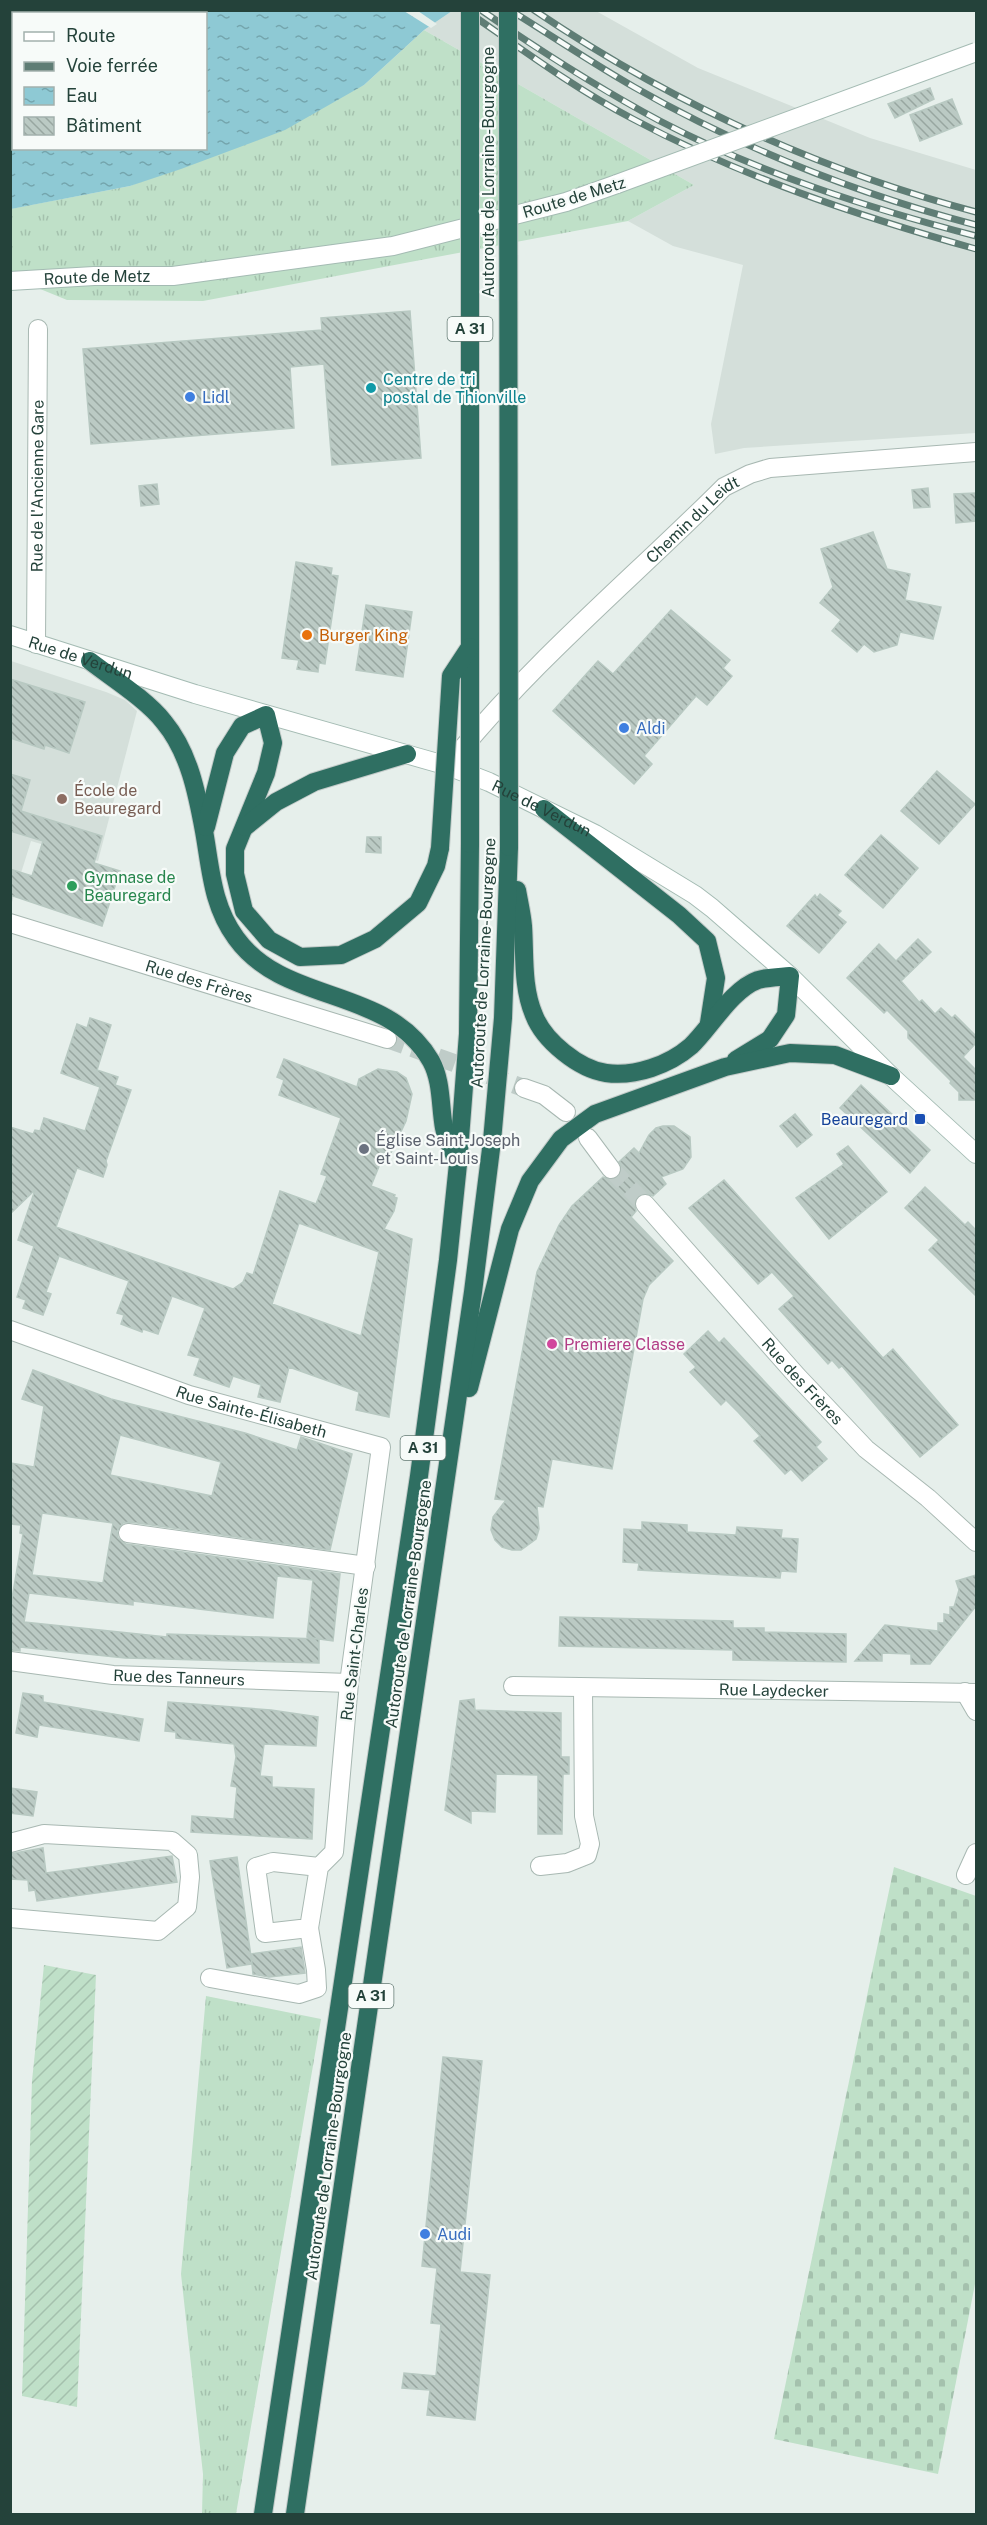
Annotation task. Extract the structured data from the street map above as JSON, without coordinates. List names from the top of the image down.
{
  "streets": {
    "highway": ["Autoroute de Lorraine-Bourgogne", "A 31"],
    "street": [
      "Route de Metz",
      "Rue de l'Ancienne Gare",
      "Chemin du Leidt",
      "Rue de Verdun",
      "Rue des Frères",
      "Rue Sainte-Élisabeth",
      "Rue Saint-Charles",
      "Rue des Tanneurs",
      "Rue Laydecker"
    ]
  },
  "crossings": [
    ["Rue de l'Ancienne Gare", "Rue de Verdun"],
    ["Chemin du Leidt", "Rue de Verdun"],
    ["Rue Sainte-Élisabeth", "Rue Saint-Charles"],
    ["Rue Saint-Charles", "Rue des Tanneurs"]
  ],
  "places": {
    "other": [
      "Centre de tri postal de Thionville",
      "Lidl",
      "Burger King",
      "Aldi",
      "École de Beauregard",
      "Gymnase de Beauregard",
      "Église Saint-Joseph et Saint-Louis",
      "Premiere Classe",
      "Audi"
    ],
    "transit": ["Beauregard"]
  },
  "legend": [
    "Route",
    "Voie ferrée",
    "Eau",
    "Bâtiment"
  ]
}
